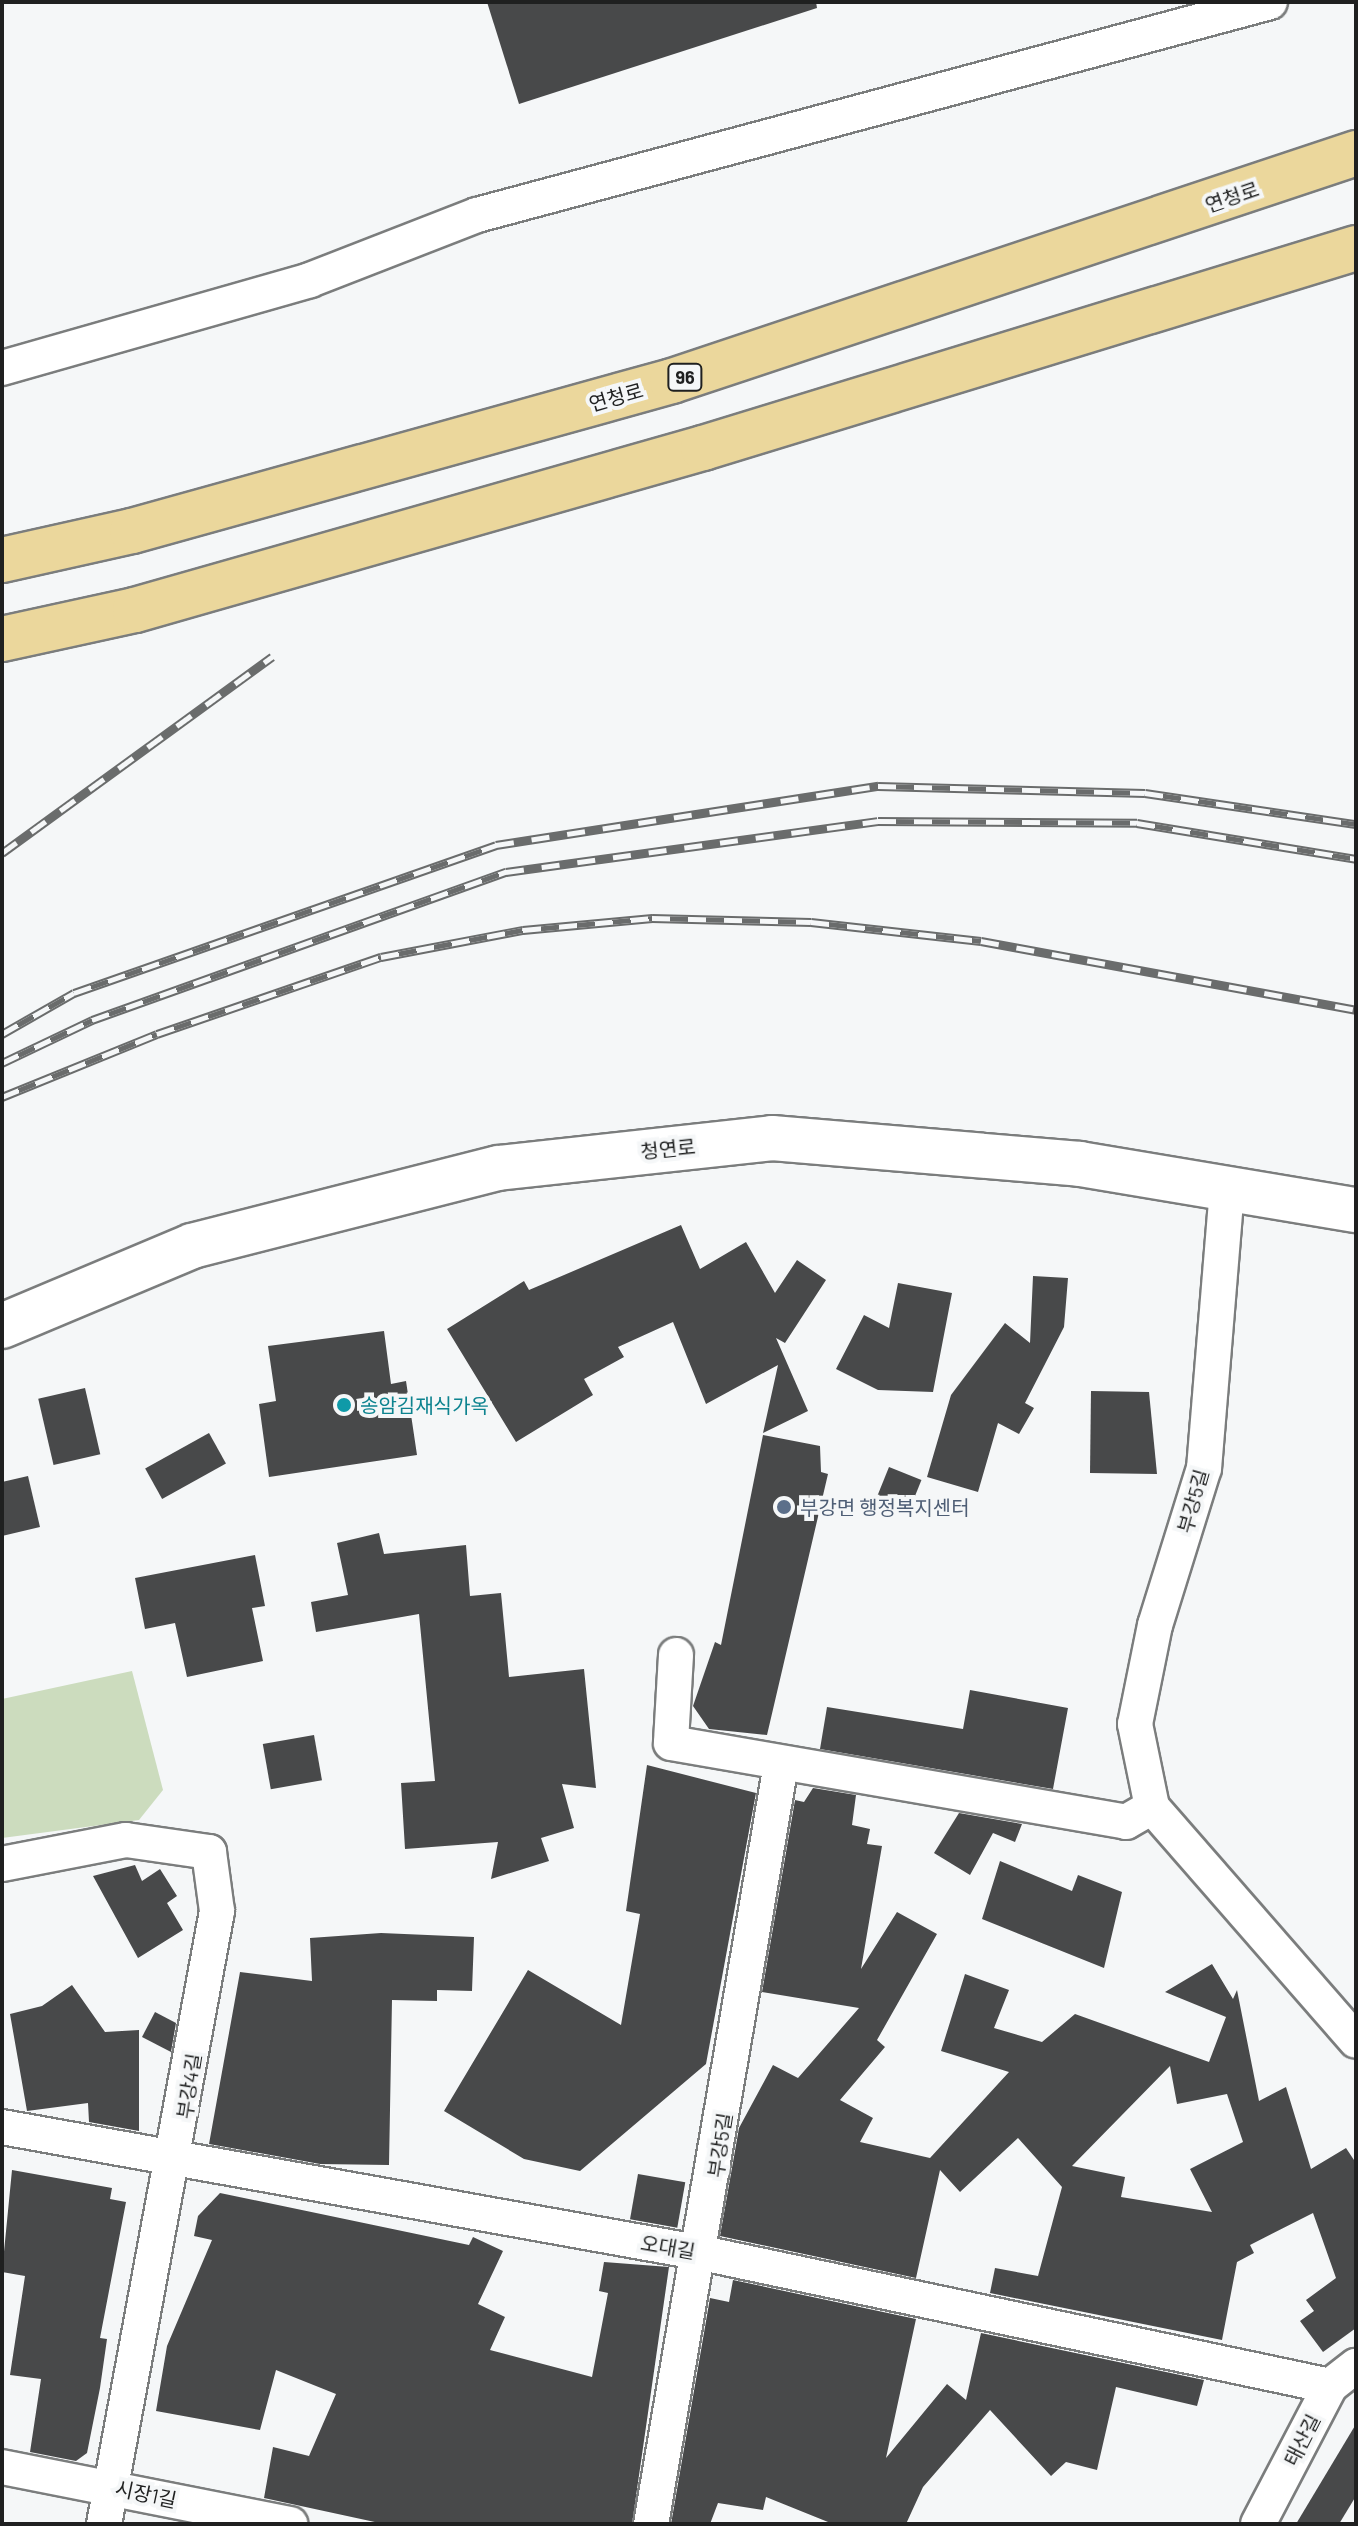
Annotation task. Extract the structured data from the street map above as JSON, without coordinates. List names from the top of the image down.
{
  "streets": {
    "highway": ["연청로", "96"],
    "main road": ["청연로"],
    "street": [
      "부강5길",
      "부강4길",
      "오대길",
      "태산길",
      "시장1길"
    ]
  },
  "crossings": [
    ["청연로", "부강5길"],
    ["부강5길", "오대길"],
    ["부강4길", "오대길"],
    ["부강4길", "시장1길"],
    ["오대길", "태산길"]
  ],
  "places": ["송암김재식가옥", "부강면 행정복지센터"]
}
